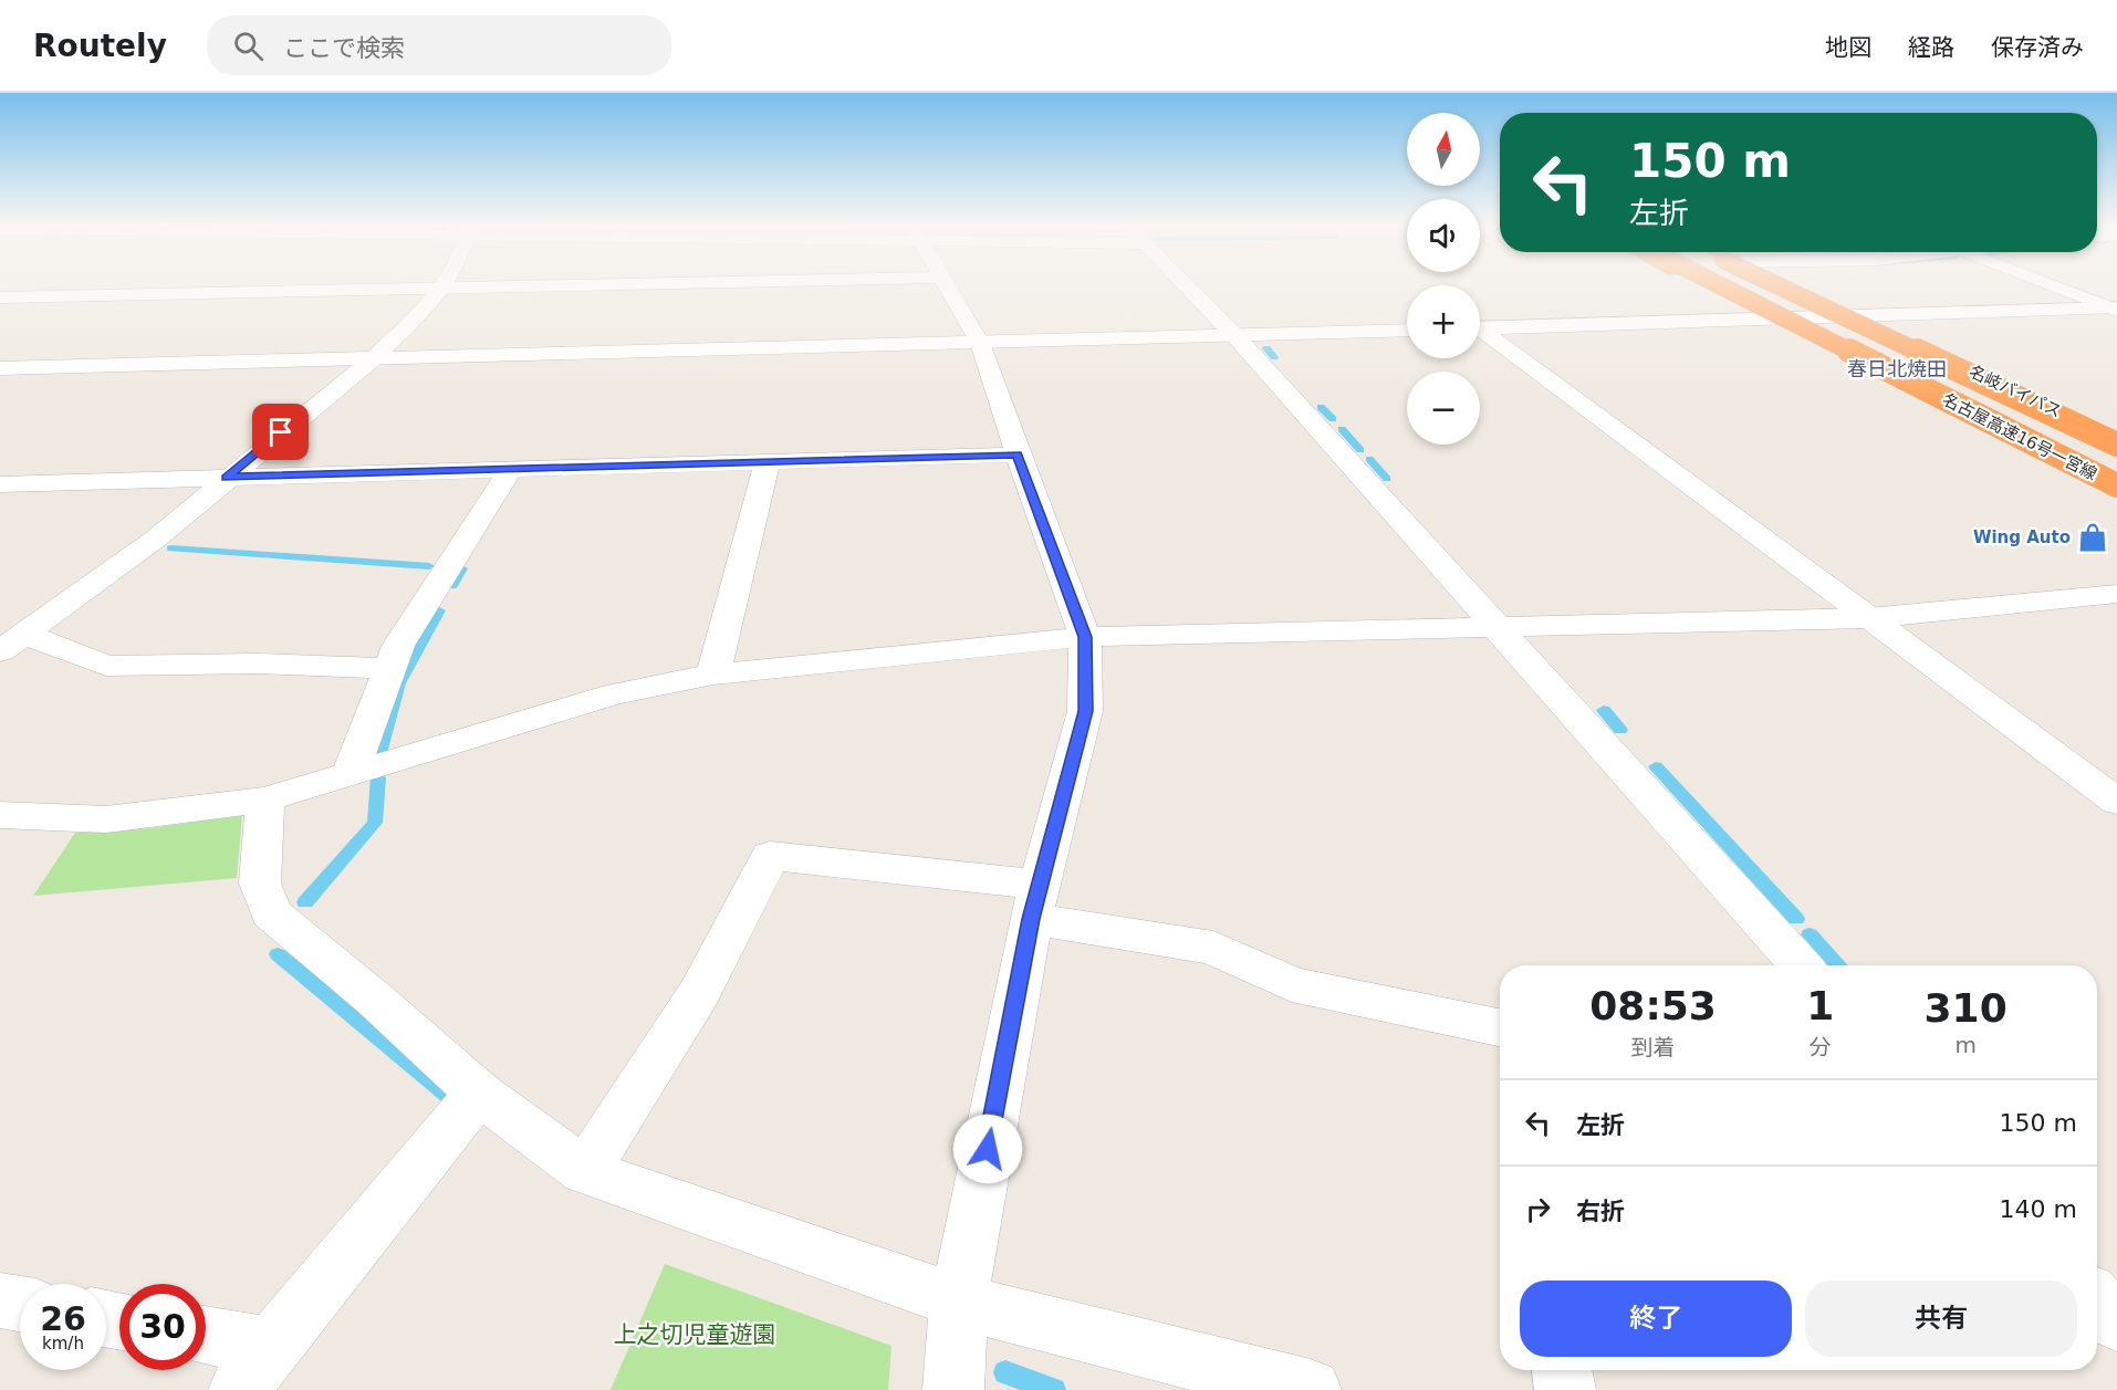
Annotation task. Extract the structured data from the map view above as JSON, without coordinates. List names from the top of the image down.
{
  "streets": {
    "highway": ["名岐バイパス", "名古屋高速16号一宮線"]
  },
  "districts": ["春日北焼田"],
  "parks": ["上之切児童遊園"],
  "places": {
    "shop": ["Wing Auto"]
  },
  "north": "top",
  "page": {
    "header": "Routely",
    "search": "ここで検索",
    "nav": ["地図", "経路", "保存済み"],
    "map_buttons": ["+", "−"],
    "turn": ["150 m", "左折"],
    "eta": [
      "08:53",
      "到着",
      "1",
      "分",
      "310",
      "m"
    ],
    "list": [
      {
        "name": "左折",
        "value": "150 m"
      },
      {
        "name": "右折",
        "value": "140 m"
      }
    ],
    "buttons": ["終了", "共有"],
    "speed": "26 km/h",
    "limit": "30"
  }
}
